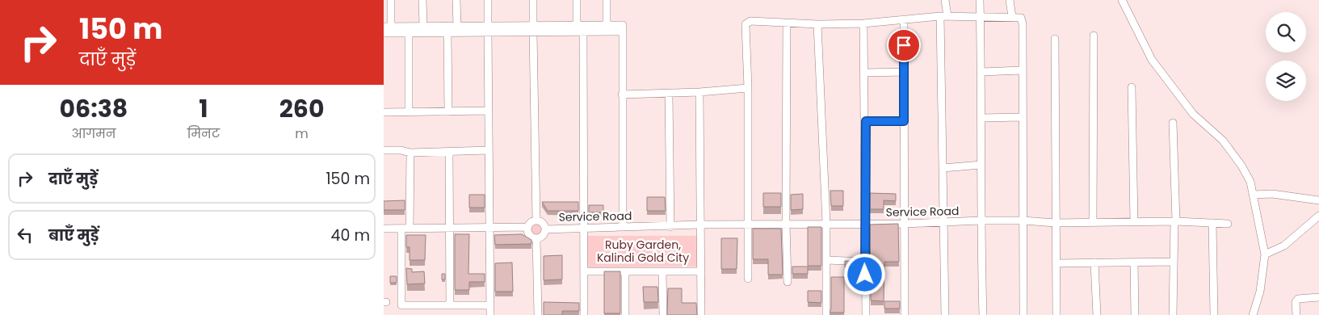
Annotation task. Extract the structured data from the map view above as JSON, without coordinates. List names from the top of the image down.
{
  "streets": {
    "street": ["Service Road"]
  },
  "parks": ["Ruby Garden, Kalindi Gold City"],
  "page": {
    "turn": ["150 m", "दाएँ मुड़ें"],
    "eta": [
      "06:38",
      "आगमन",
      "1",
      "मिनट",
      "260",
      "m"
    ],
    "list": [
      {
        "name": "दाएँ मुड़ें",
        "value": "150 m"
      },
      {
        "name": "बाएँ मुड़ें",
        "value": "40 m"
      }
    ]
  }
}
